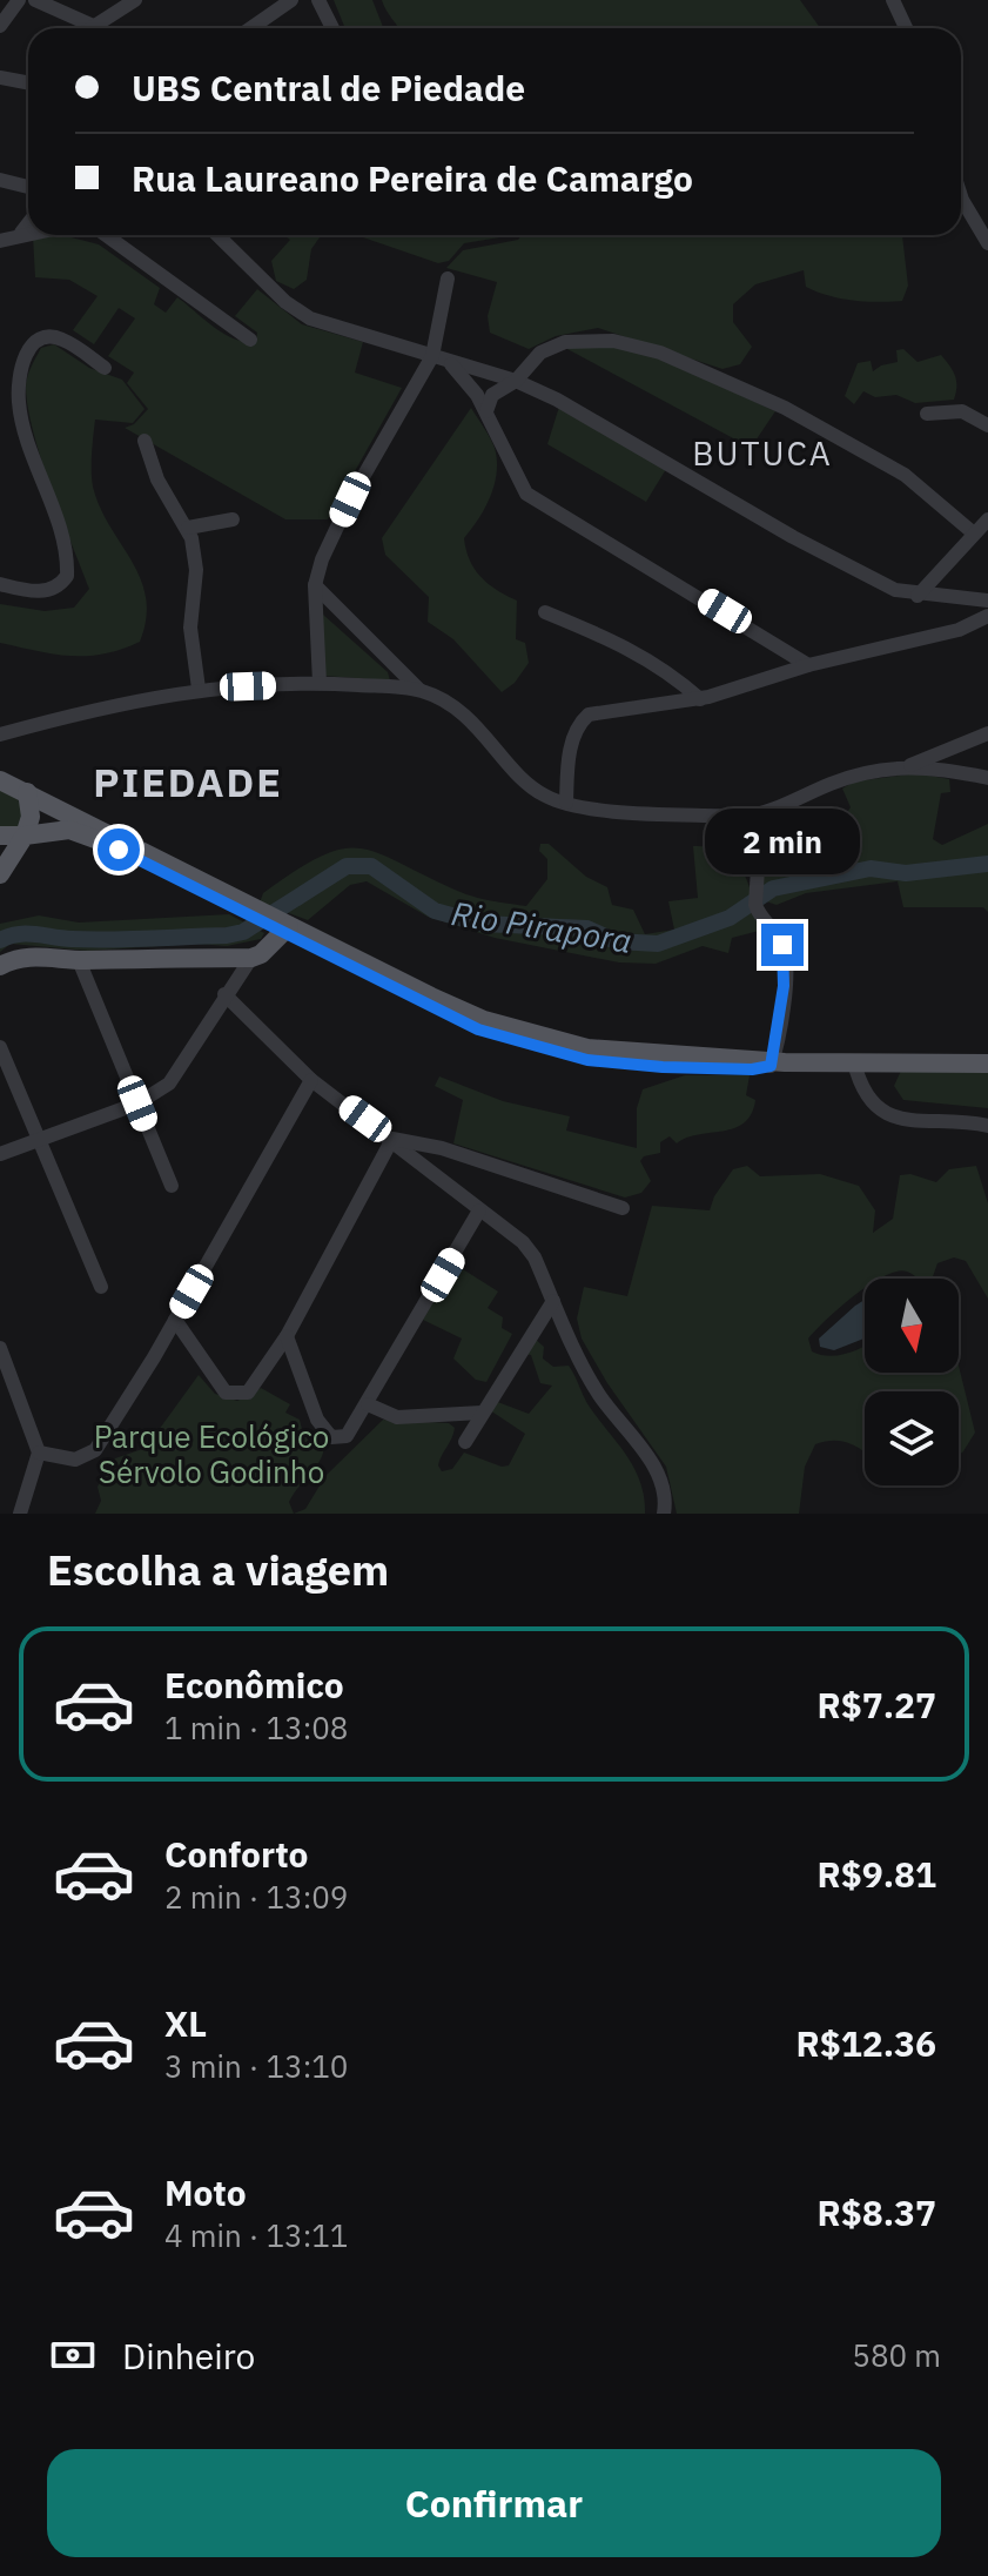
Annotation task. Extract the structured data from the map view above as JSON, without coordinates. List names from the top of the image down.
{
  "districts": ["BUTUCA", "PIEDADE"],
  "water": ["Rio Pirapora"],
  "parks": ["Parque Ecológico Sérvolo Godinho"],
  "north": "bottom",
  "page": {
    "banner": ["UBS Central de Piedade", "Rua Laureano Pereira de Camargo"],
    "bubble": "2 min",
    "heading": "Escolha a viagem",
    "list": [
      {
        "name": "Econômico",
        "note": "1 min · 13:08",
        "value": "R$7.27"
      },
      {
        "name": "Conforto",
        "note": "2 min · 13:09",
        "value": "R$9.81"
      },
      {
        "name": "XL",
        "note": "3 min · 13:10",
        "value": "R$12.36"
      },
      {
        "name": "Moto",
        "note": "4 min · 13:11",
        "value": "R$8.37"
      }
    ],
    "pay": ["Dinheiro", "580 m"],
    "buttons": "Confirmar"
  }
}
